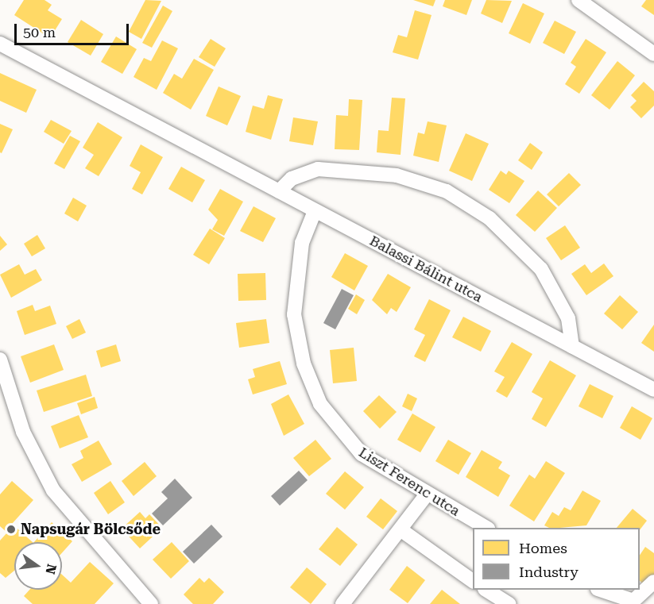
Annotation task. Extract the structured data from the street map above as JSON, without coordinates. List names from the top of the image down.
{
  "streets": {
    "street": ["Balassi Bálint utca", "Liszt Ferenc utca"]
  },
  "crossings": [
    ["Balassi Bálint utca", "Liszt Ferenc utca"]
  ],
  "places": ["Napsugár Bölcsőde"],
  "legend": ["Homes", "Industry"],
  "scale_bar": "50 m",
  "north": "right"
}
